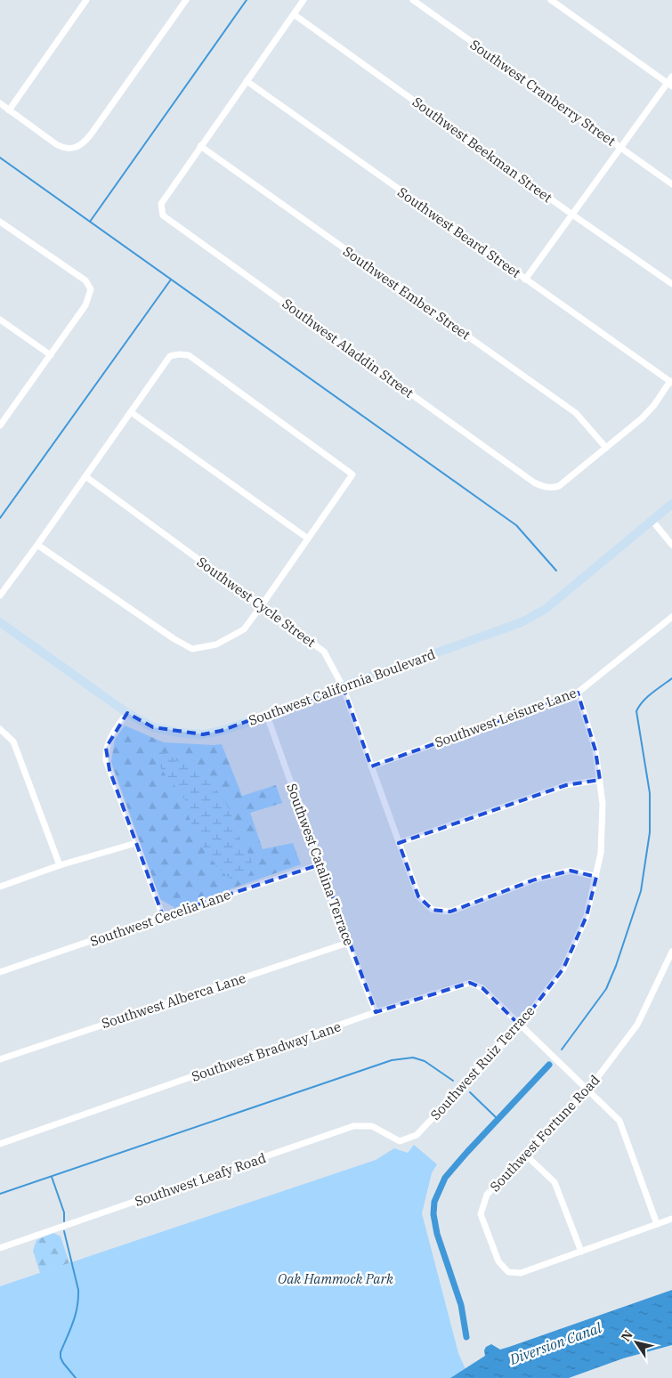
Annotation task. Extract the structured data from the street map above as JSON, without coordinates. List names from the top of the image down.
{
  "streets": {
    "street": [
      "Southwest Cranberry Street",
      "Southwest Beekman Street",
      "Southwest Beard Street",
      "Southwest Ember Street",
      "Southwest Aladdin Street",
      "Southwest Cycle Street",
      "Southwest California Boulevard",
      "Southwest Leisure Lane",
      "Southwest Catalina Terrace",
      "Southwest Cecelia Lane",
      "Southwest Alberca Lane",
      "Southwest Bradway Lane",
      "Southwest Ruiz Terrace",
      "Southwest Fortune Road",
      "Southwest Leafy Road"
    ]
  },
  "crossings": [
    ["Southwest Ember Street", "Southwest Aladdin Street"],
    ["Southwest Cycle Street", "Southwest California Boulevard"],
    ["Southwest Cycle Street", "Southwest Leisure Lane"],
    ["Southwest Cycle Street", "Southwest Ruiz Terrace"],
    ["Southwest California Boulevard", "Southwest Catalina Terrace"],
    ["Southwest Leisure Lane", "Southwest Ruiz Terrace"],
    ["Southwest Catalina Terrace", "Southwest Cecelia Lane"],
    ["Southwest Catalina Terrace", "Southwest Alberca Lane"],
    ["Southwest Catalina Terrace", "Southwest Bradway Lane"],
    ["Southwest Bradway Lane", "Southwest Ruiz Terrace"],
    ["Southwest Bradway Lane", "Southwest Fortune Road"],
    ["Southwest Ruiz Terrace", "Southwest Leafy Road"]
  ],
  "water": ["Diversion Canal"],
  "parks": ["Oak Hammock Park"],
  "north": "top left"
}
